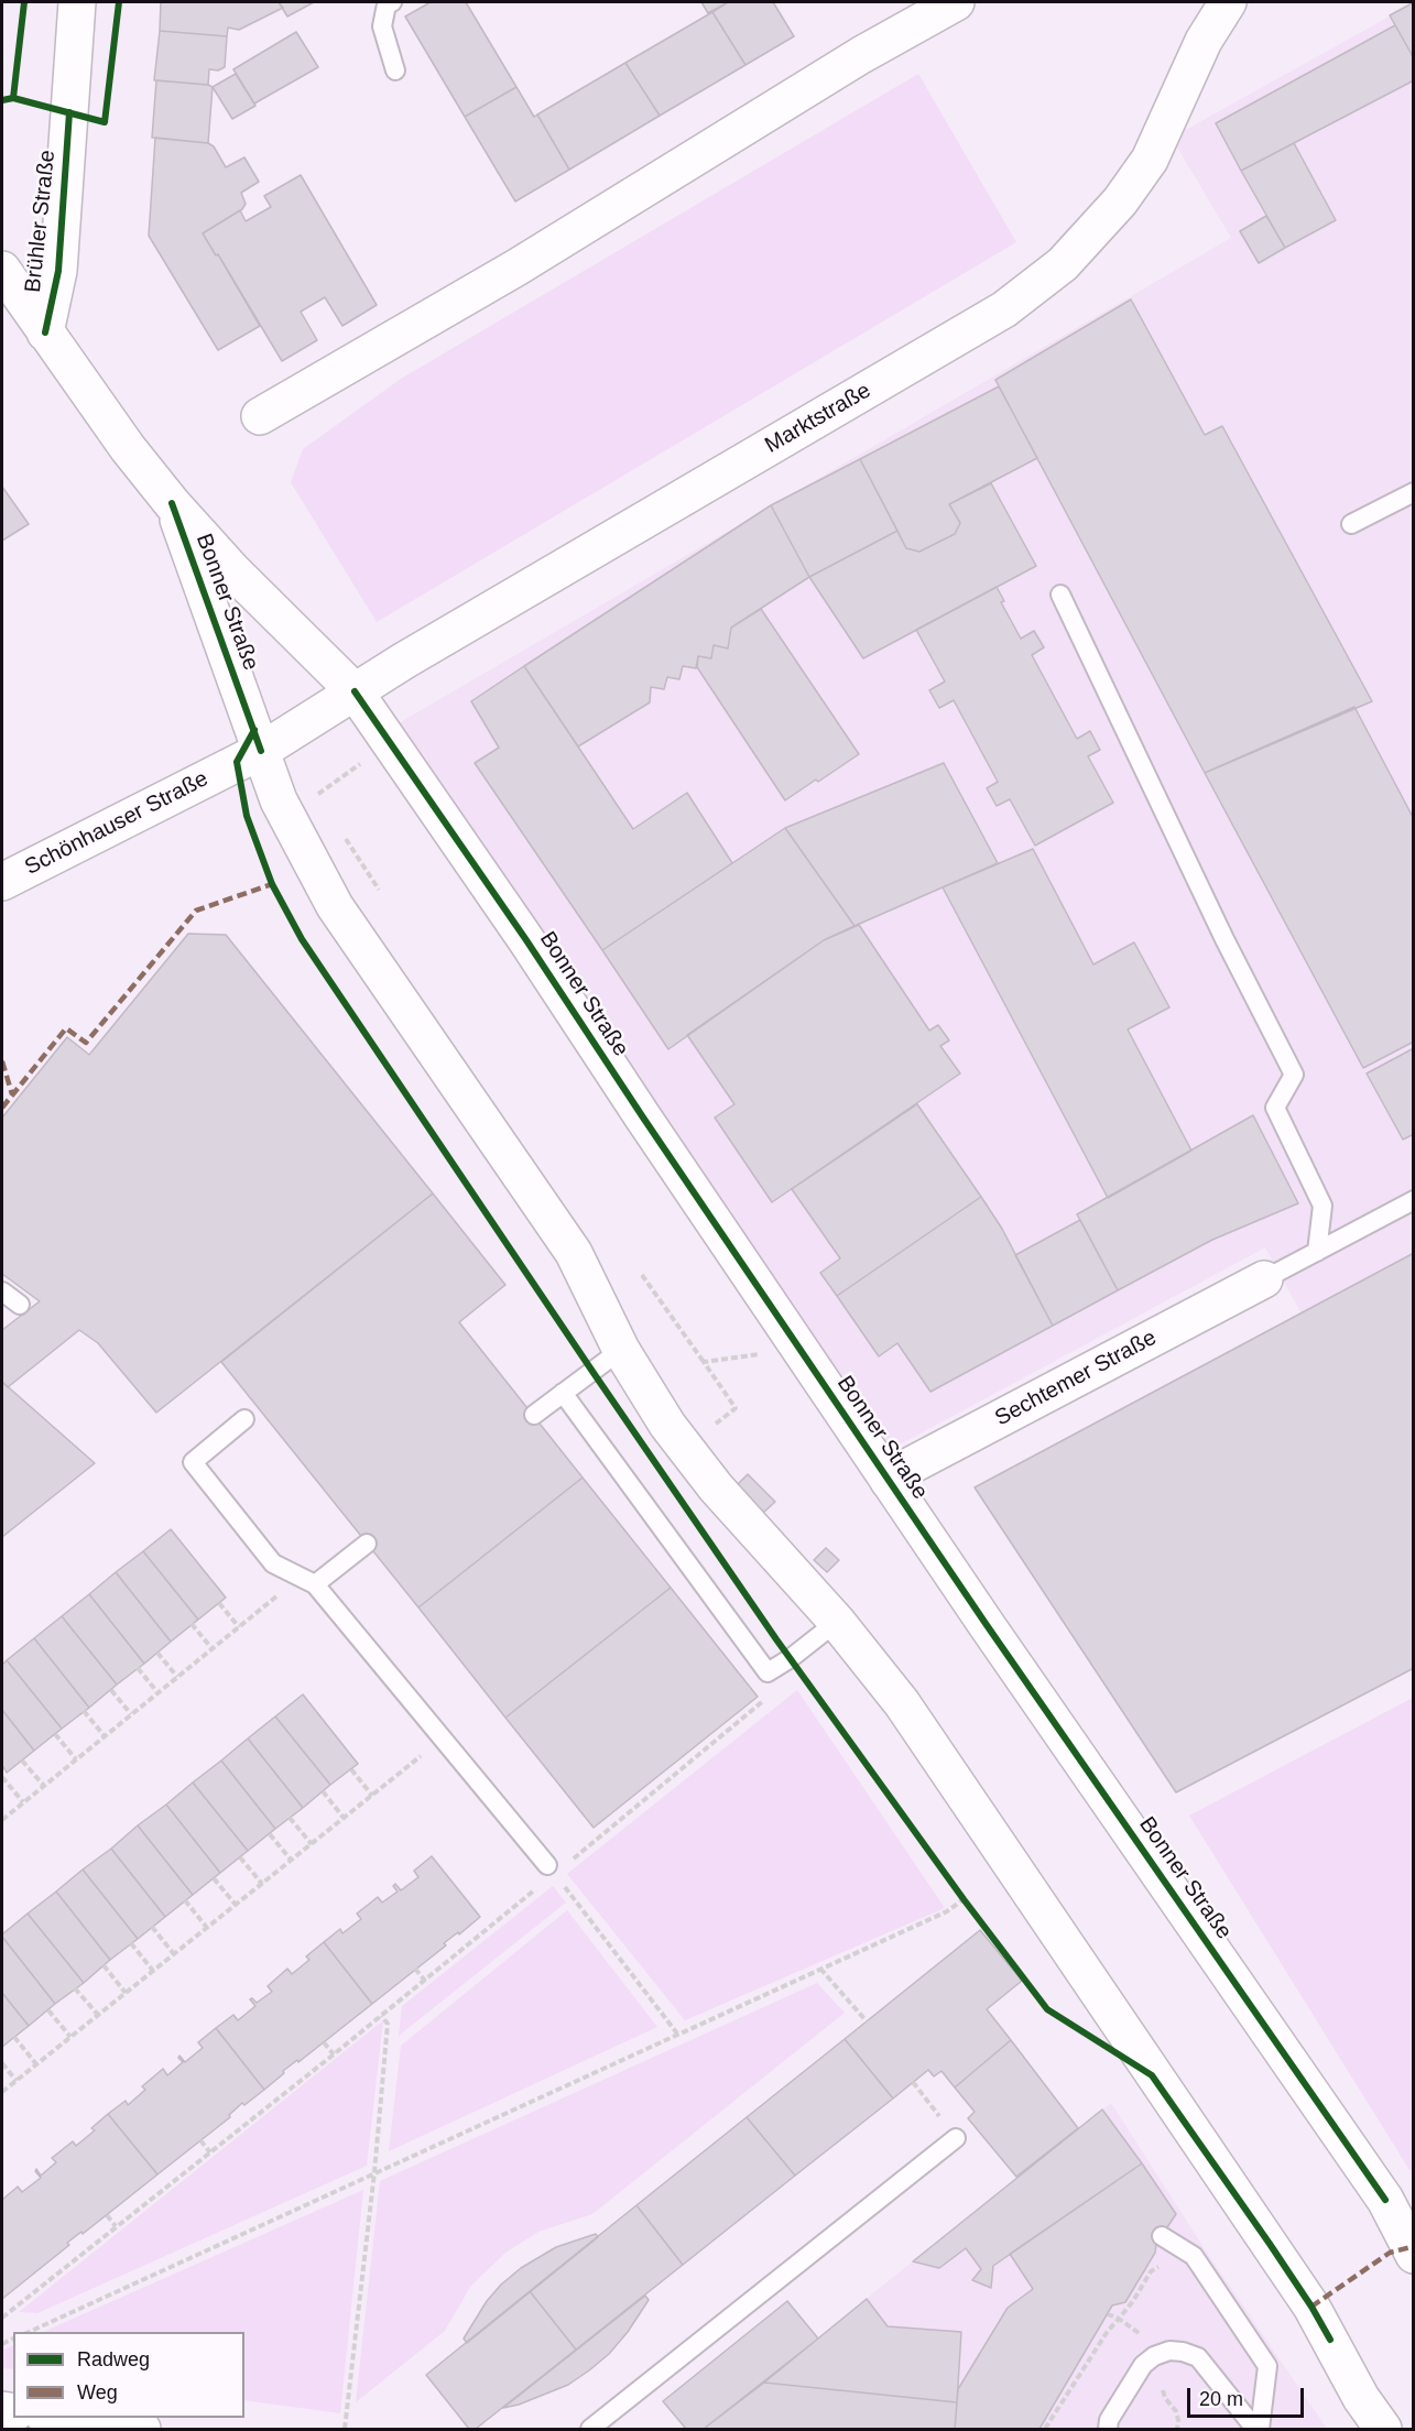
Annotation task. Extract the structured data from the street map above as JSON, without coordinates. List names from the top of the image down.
{
  "streets": {
    "main road": [
      "Brühler Straße",
      "Marktstraße",
      "Bonner Straße",
      "Schönhauser Straße",
      "Sechtemer Straße"
    ]
  },
  "crossings": [
    ["Brühler Straße", "Bonner Straße"],
    ["Marktstraße", "Bonner Straße"],
    ["Marktstraße", "Schönhauser Straße"],
    ["Bonner Straße", "Schönhauser Straße"],
    ["Bonner Straße", "Sechtemer Straße"]
  ],
  "legend": ["Radweg", "Weg"],
  "scale_bar": "20 m"
}
